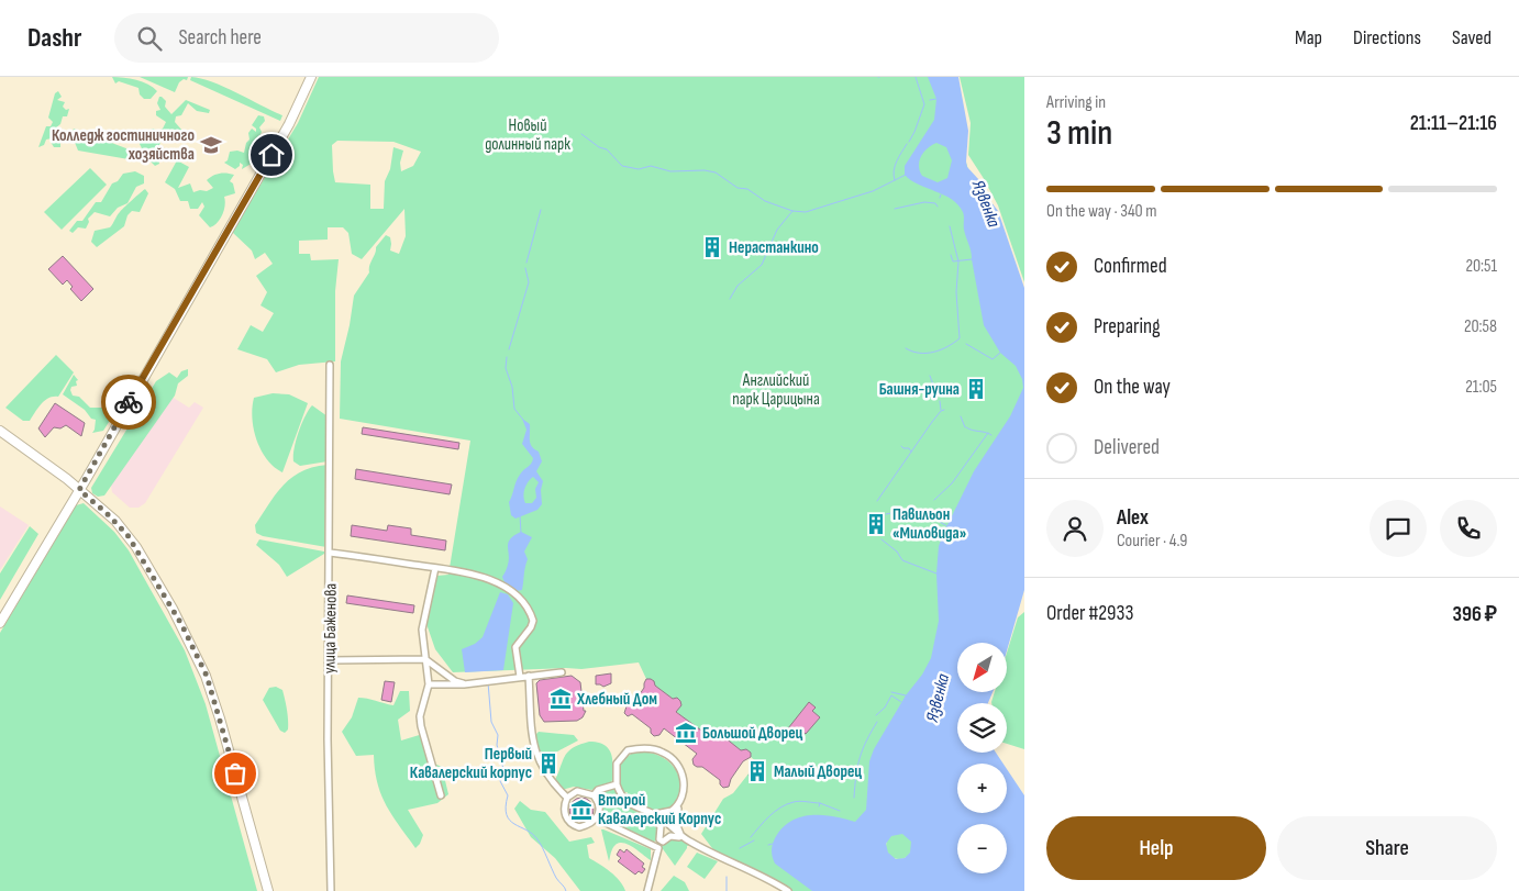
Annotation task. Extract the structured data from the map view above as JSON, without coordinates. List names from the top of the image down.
{
  "streets": {
    "street": ["улица Баженова"]
  },
  "water": ["Язвенка"],
  "parks": ["Новый долинный парк", "Английский парк Царицына"],
  "places": {
    "school or university": ["Колледж гостиничного хозяйcтва"],
    "building": [
      "Нерастанкино",
      "Башня-руина",
      "Павильон «Миловида»",
      "Первый Кавалерский корпус",
      "Малый Дворец"
    ],
    "museum": ["Хлебный Дом", "Большой Дворец", "Второй Кавалерский Корпус"]
  },
  "north": "bottom left",
  "page": {
    "header": "Dashr",
    "search": "Search here",
    "nav": ["Map", "Directions", "Saved"],
    "heading": ["3 min", "Arriving in", "21:11–21:16"],
    "panel": [
      "Alex",
      "Courier · 4.9",
      "Order #2933",
      "396 ₽"
    ],
    "bar": "On the way · 340 m",
    "list": [
      ["Confirmed", "20:51"],
      ["Preparing", "20:58"],
      ["On the way", "21:05"],
      "Delivered"
    ],
    "map_buttons": ["+", "−"],
    "buttons": ["Help", "Share"]
  }
}
